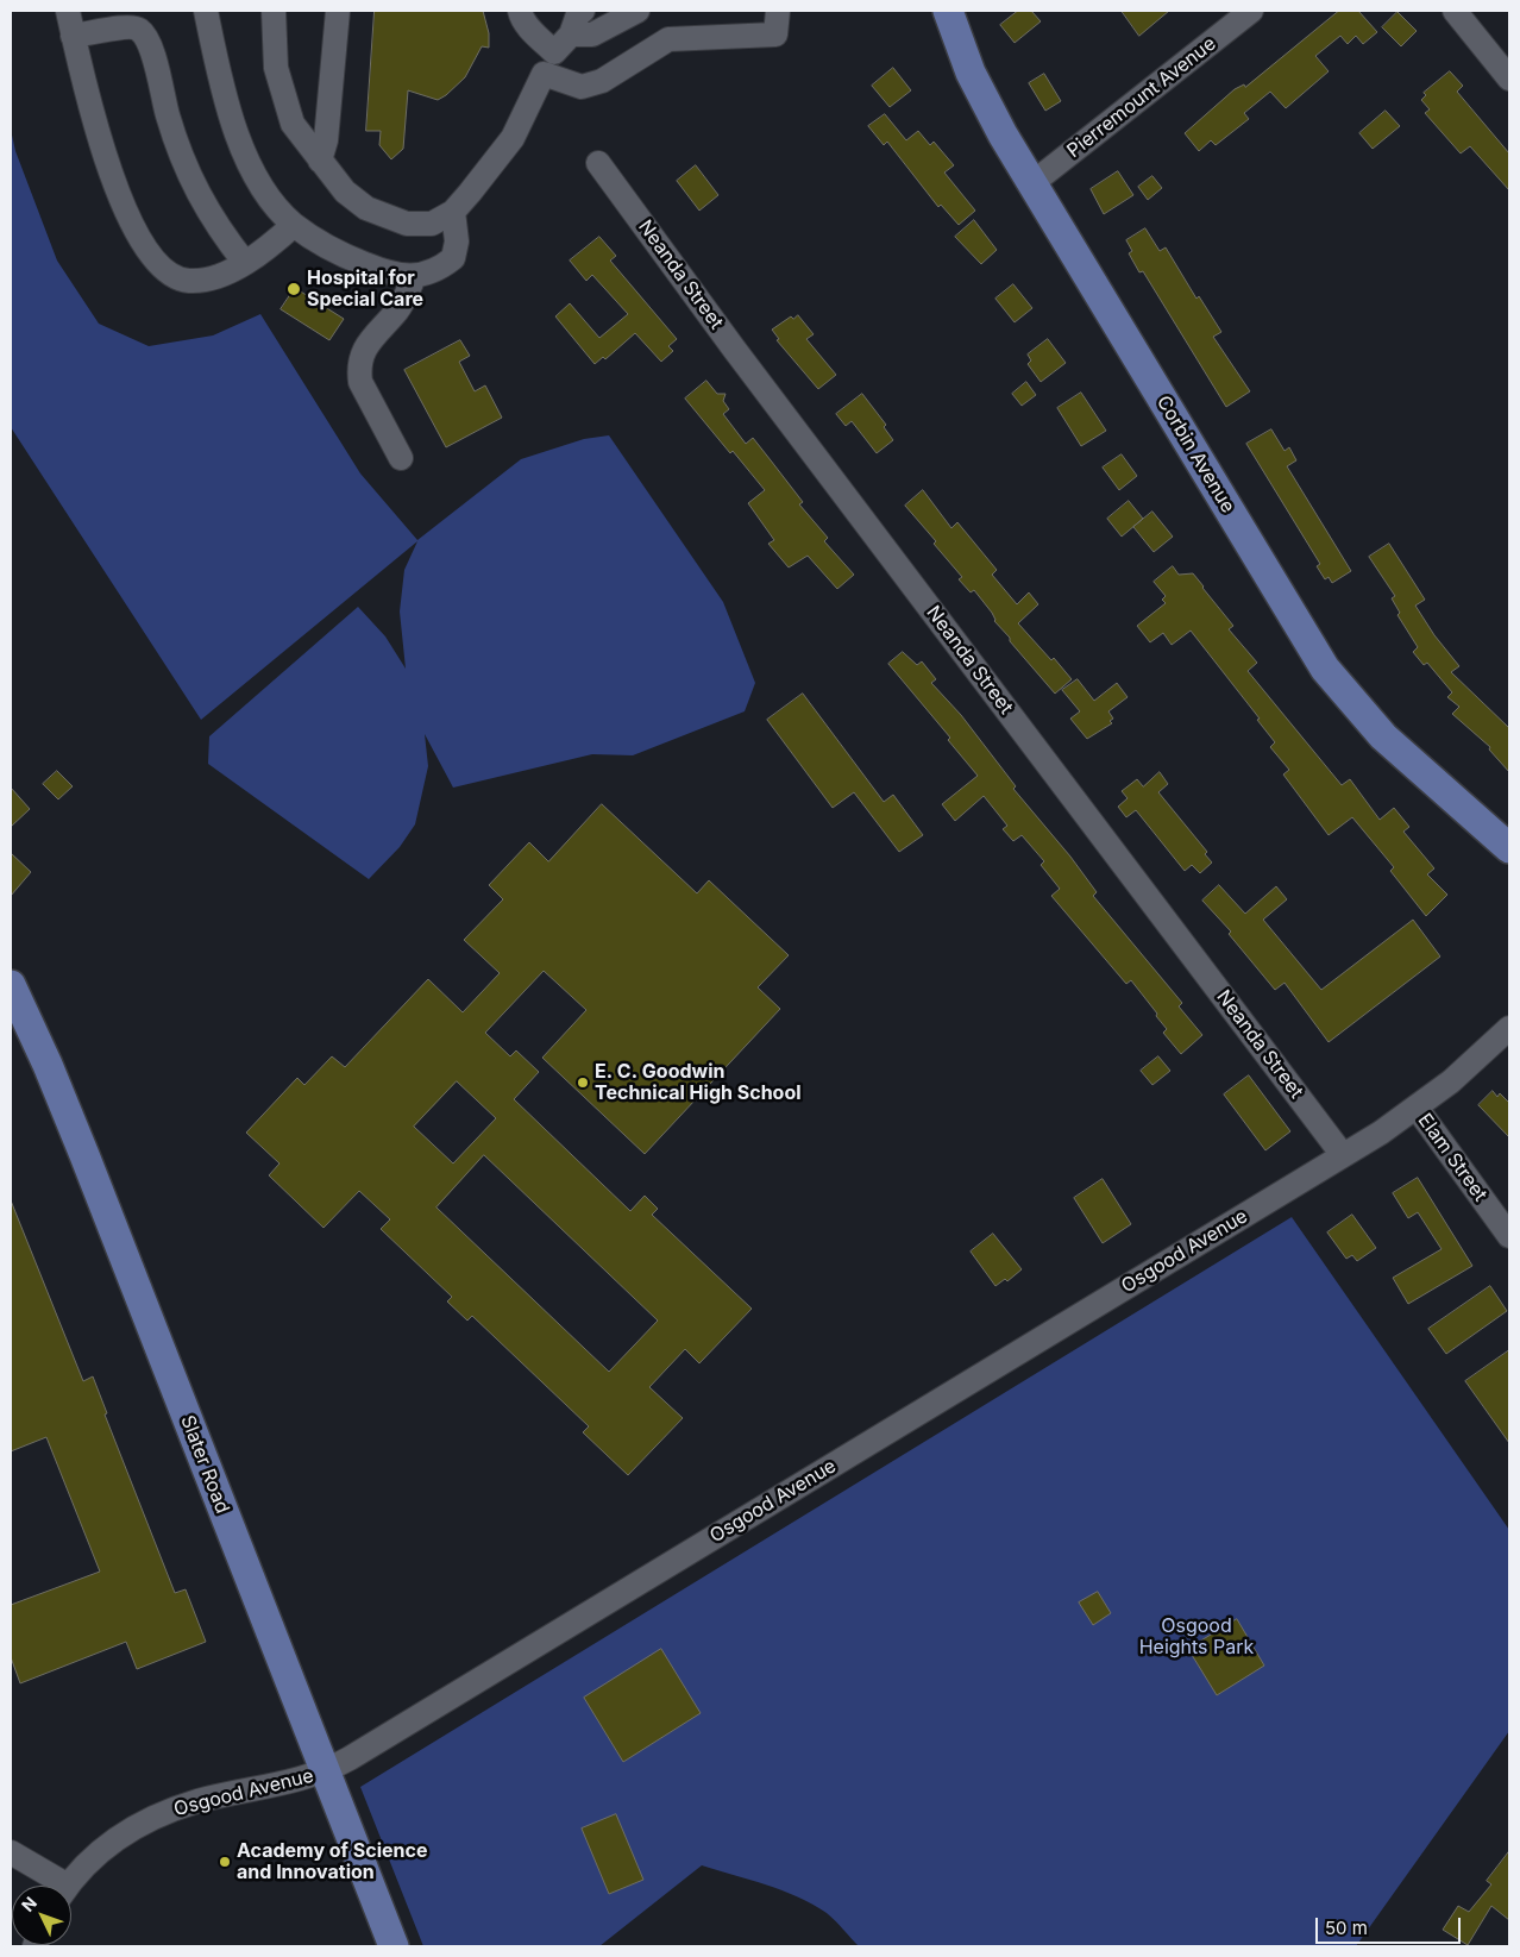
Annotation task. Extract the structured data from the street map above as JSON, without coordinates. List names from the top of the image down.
{
  "streets": {
    "main road": ["Corbin Avenue", "Slater Road"],
    "street": [
      "Pierremount Avenue",
      "Neanda Street",
      "Elam Street",
      "Osgood Avenue"
    ]
  },
  "crossings": [
    ["Pierremount Avenue", "Corbin Avenue"],
    ["Neanda Street", "Osgood Avenue"],
    ["Elam Street", "Osgood Avenue"],
    ["Osgood Avenue", "Slater Road"]
  ],
  "parks": ["Osgood Heights Park"],
  "places": ["Hospital for Special Care", "E. C. Goodwin Technical High School", "Academy of Science and Innovation"],
  "scale_bar": "50 m",
  "north": "top left"
}
